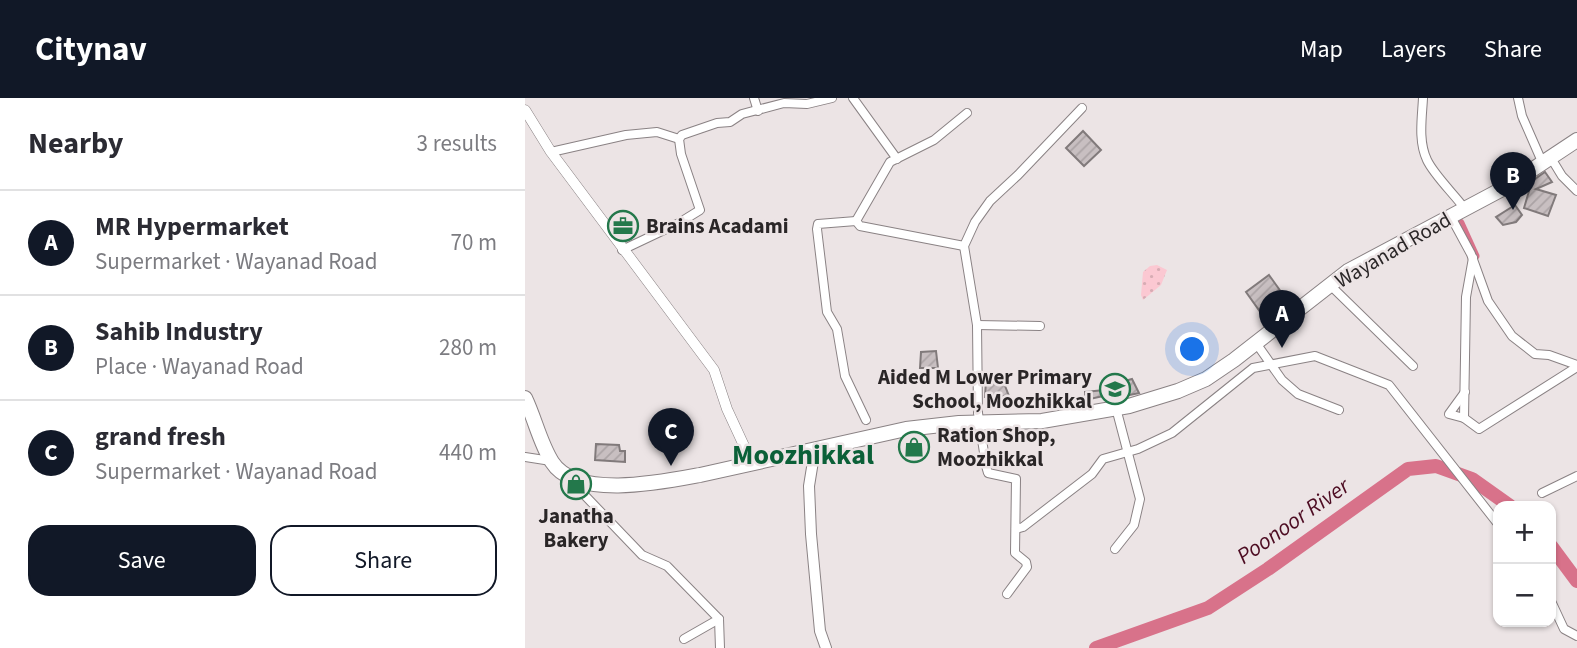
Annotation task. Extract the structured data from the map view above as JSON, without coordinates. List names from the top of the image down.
{
  "streets": {
    "highway": ["Wayanad Road"]
  },
  "districts": ["Moozhikkal"],
  "water": ["Poonoor River"],
  "places": {
    "office": ["Brains Acadami"],
    "school or university": ["Aided M Lower Primary School, Moozhikkal"],
    "shop": ["Ration Shop, Moozhikkal", "Janatha Bakery"]
  },
  "page": {
    "header": "Citynav",
    "nav": ["Map", "Layers", "Share"],
    "heading": ["Nearby", "3 results"],
    "pins": ["B", "A", "C"],
    "list": [
      {
        "mark": "A",
        "name": "MR Hypermarket",
        "note": "Supermarket · Wayanad Road",
        "value": "70 m"
      },
      {
        "mark": "B",
        "name": "Sahib Industry",
        "note": "Place · Wayanad Road",
        "value": "280 m"
      },
      {
        "mark": "C",
        "name": "grand fresh",
        "note": "Supermarket · Wayanad Road",
        "value": "440 m"
      }
    ],
    "map_buttons": ["+", "−"],
    "buttons": ["Save", "Share"]
  }
}
